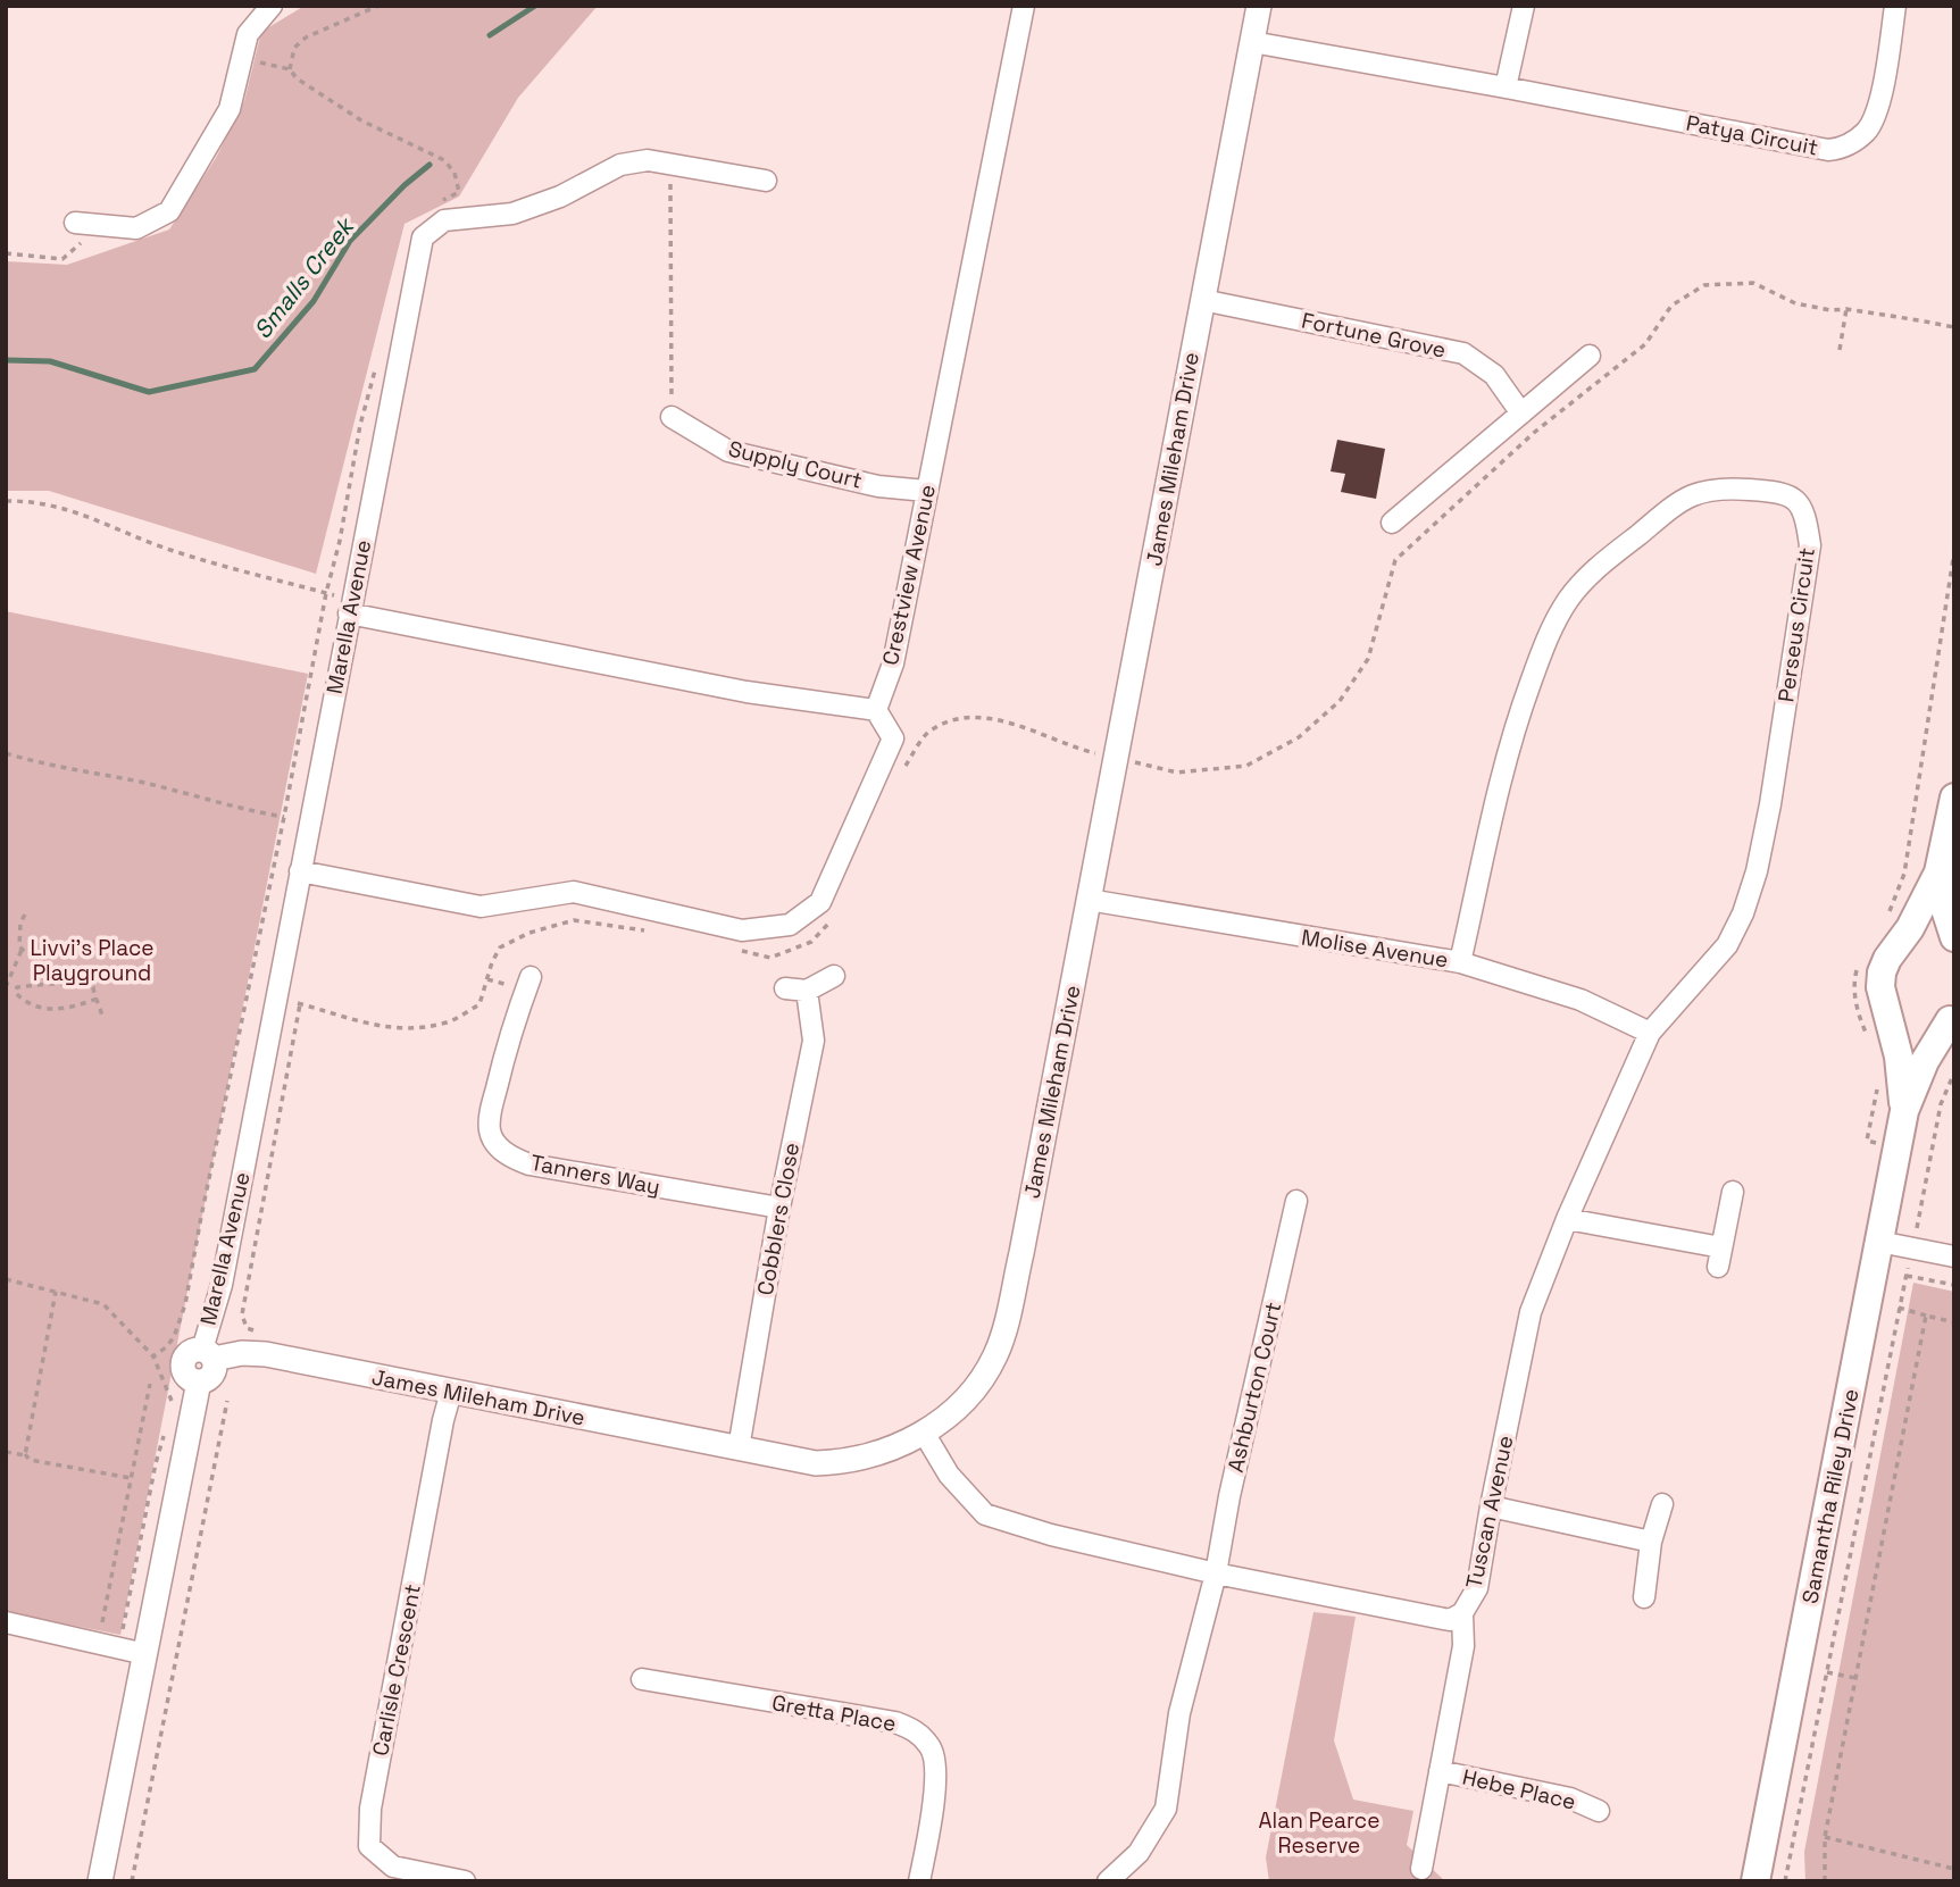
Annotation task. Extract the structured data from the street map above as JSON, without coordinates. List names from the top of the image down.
{
  "streets": {
    "main road": ["Samantha Riley Drive"],
    "street": [
      "Patya Circuit",
      "Fortune Grove",
      "James Mileham Drive",
      "Supply Court",
      "Crestview Avenue",
      "Marella Avenue",
      "Perseus Circuit",
      "Molise Avenue",
      "Tanners Way",
      "Cobblers Close",
      "Ashburton Court",
      "Tuscan Avenue",
      "Carlisle Crescent",
      "Gretta Place",
      "Hebe Place"
    ]
  },
  "crossings": [
    ["Patya Circuit", "James Mileham Drive"],
    ["Fortune Grove", "James Mileham Drive"],
    ["James Mileham Drive", "Marella Avenue"],
    ["James Mileham Drive", "Molise Avenue"],
    ["James Mileham Drive", "Cobblers Close"],
    ["James Mileham Drive", "Tuscan Avenue"],
    ["James Mileham Drive", "Carlisle Crescent"],
    ["Supply Court", "Crestview Avenue"],
    ["Perseus Circuit", "Molise Avenue"],
    ["Perseus Circuit", "Tuscan Avenue"],
    ["Molise Avenue", "Tuscan Avenue"],
    ["Tanners Way", "Cobblers Close"],
    ["Ashburton Court", "Tuscan Avenue"],
    ["Tuscan Avenue", "Hebe Place"]
  ],
  "water": ["Smalls Creek"],
  "parks": ["Livvi's Place Playground", "Alan Pearce Reserve"]
}
